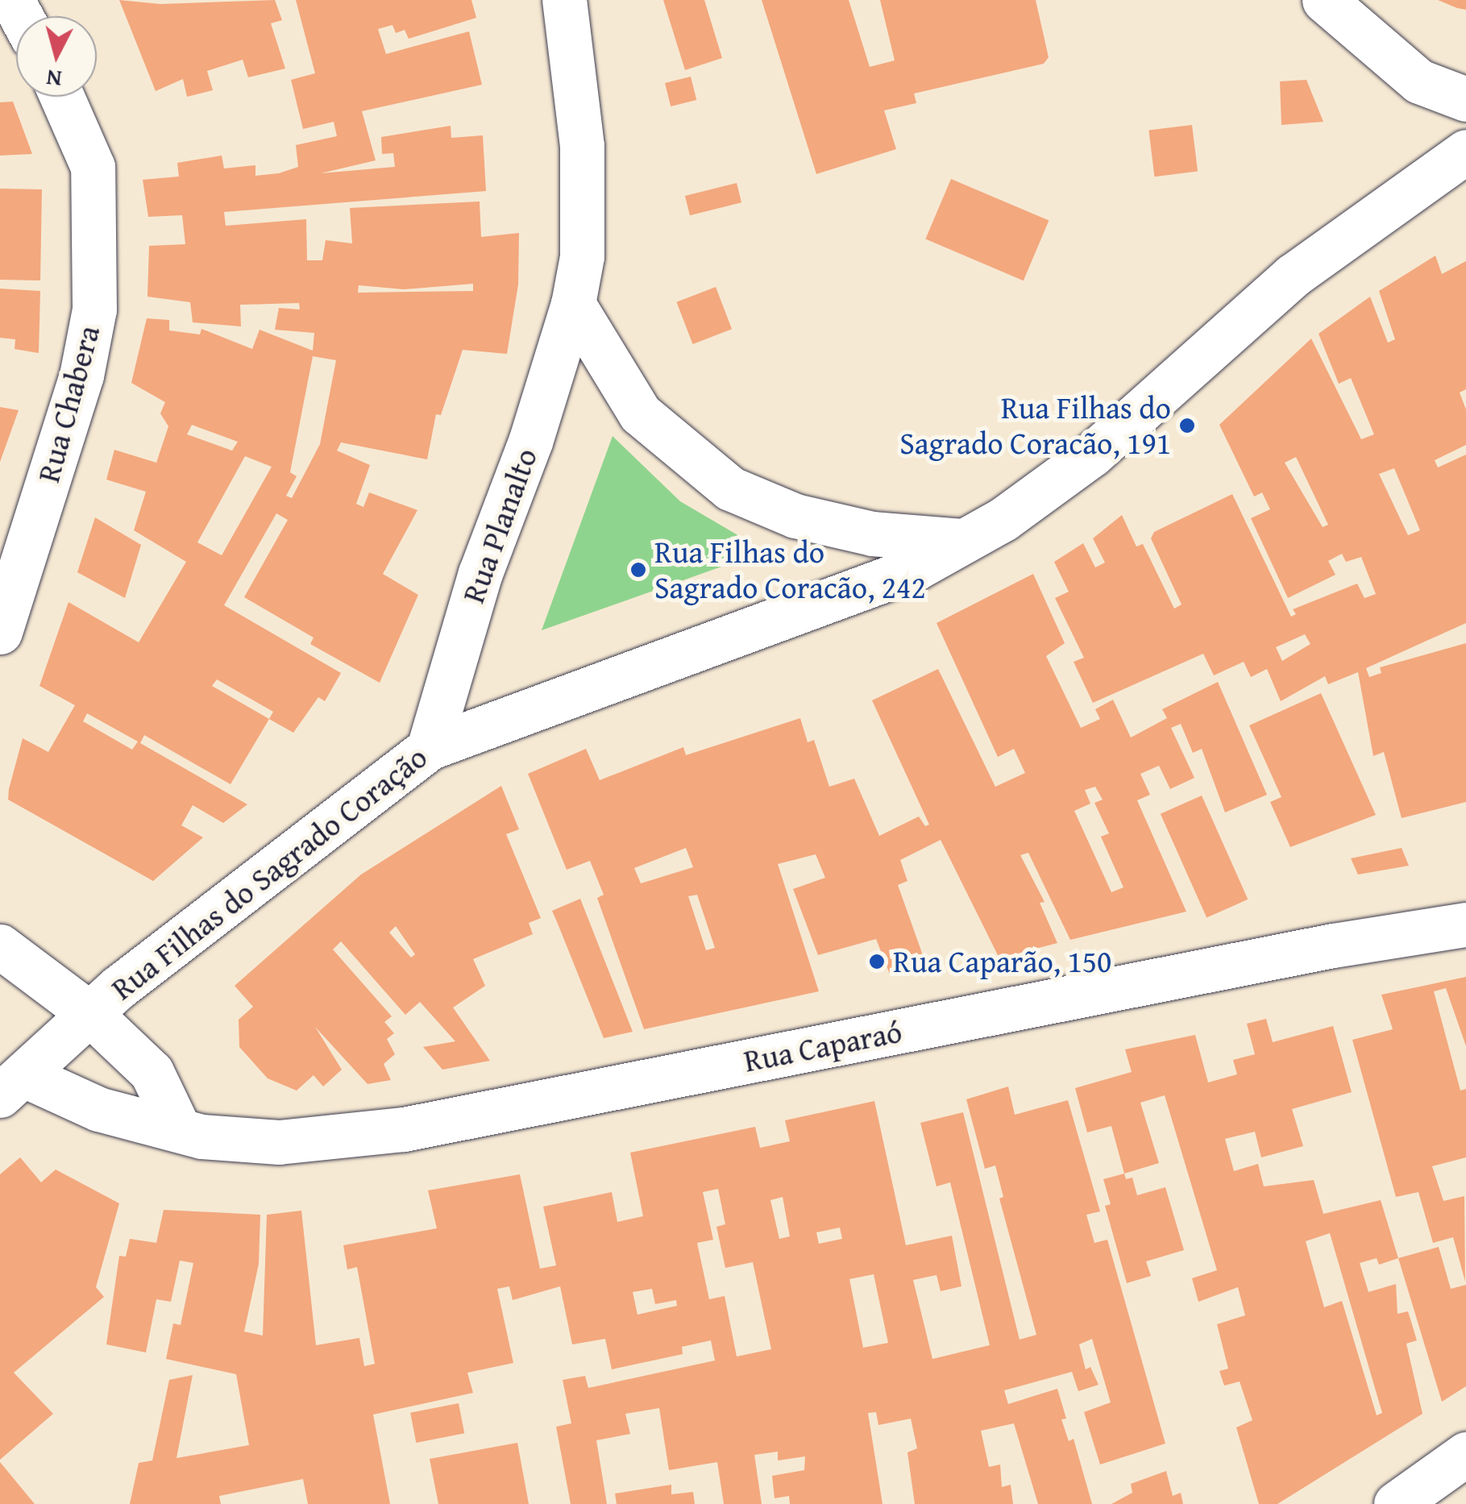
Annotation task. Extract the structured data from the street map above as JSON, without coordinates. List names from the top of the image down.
{
  "streets": {
    "street": [
      "Rua Chabera",
      "Rua Planalto",
      "Rua Filhas do Sagrado Coração",
      "Rua Caparaó"
    ]
  },
  "crossings": [
    ["Rua Planalto", "Rua Filhas do Sagrado Coração"],
    ["Rua Filhas do Sagrado Coração", "Rua Caparaó"]
  ],
  "places": ["Rua Filhas do Sagrado Coracão, 191", "Rua Filhas do Sagrado Coracão, 242", "Rua Caparão, 150"],
  "north": "bottom"
}
